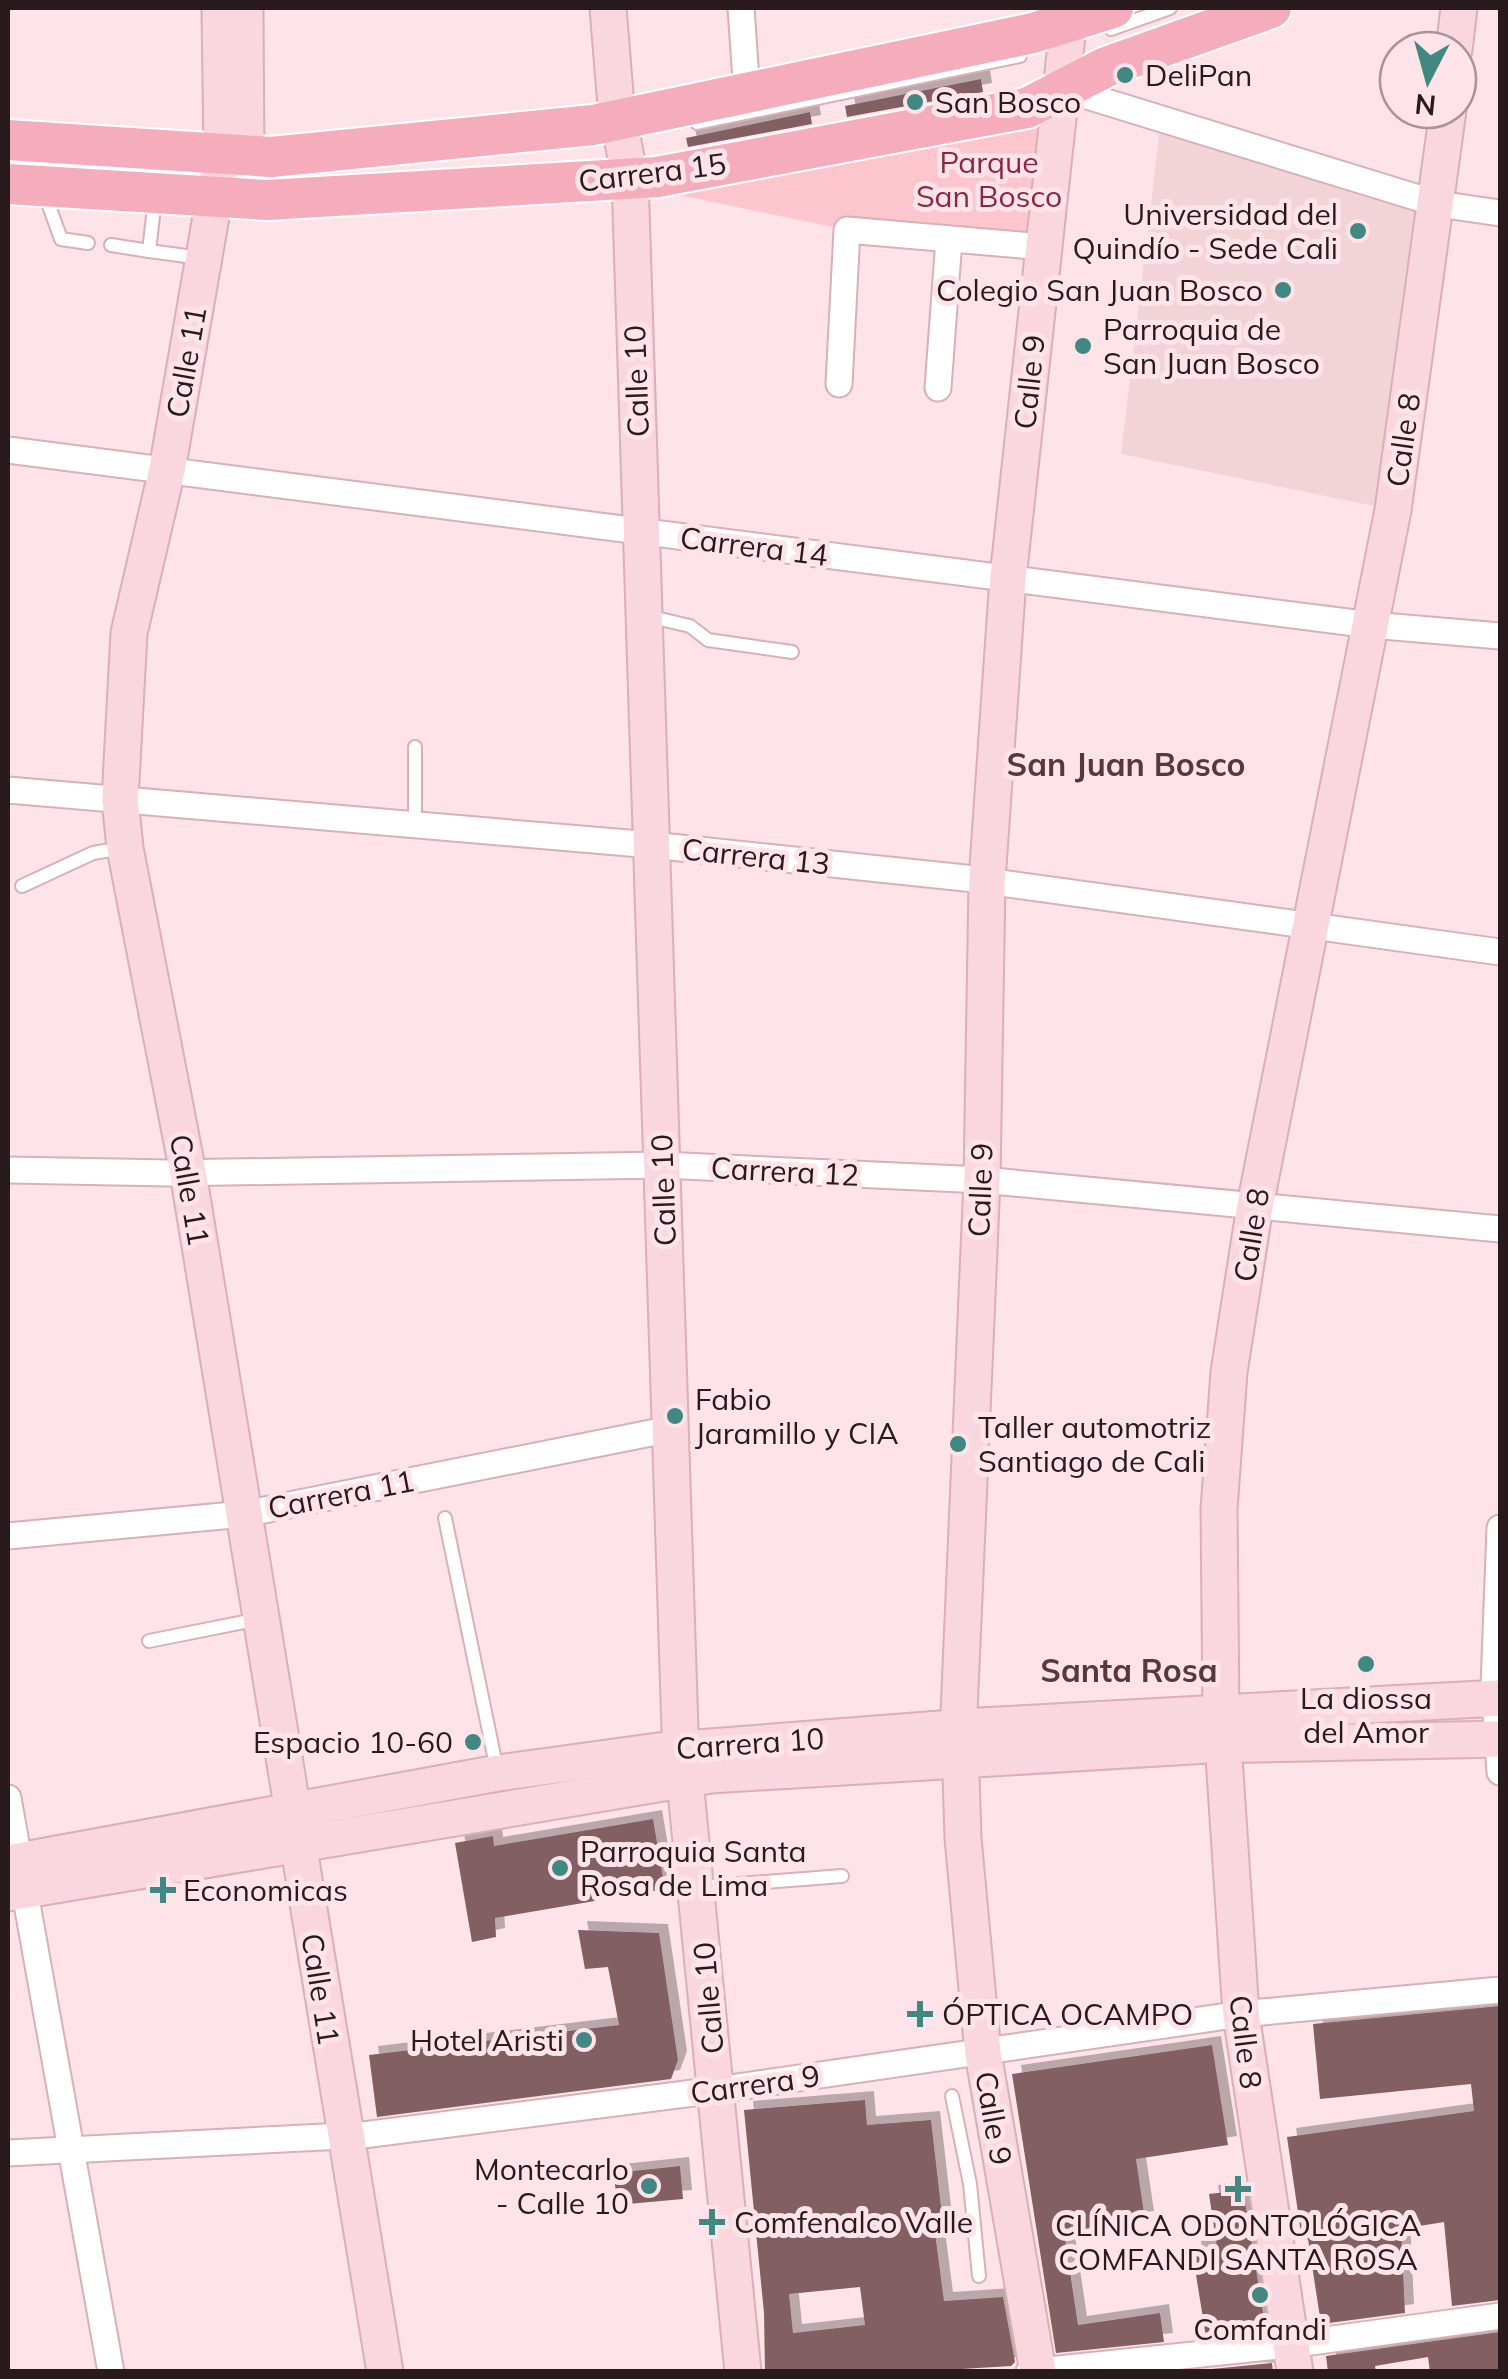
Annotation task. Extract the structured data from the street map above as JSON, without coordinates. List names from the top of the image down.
{
  "streets": {
    "main road": ["Carrera 15"],
    "street": [
      "Calle 11",
      "Calle 10",
      "Calle 9",
      "Calle 8",
      "Carrera 14",
      "Carrera 13",
      "Carrera 12",
      "Carrera 11",
      "Carrera 10",
      "Carrera 9"
    ]
  },
  "crossings": [
    ["Carrera 15", "Calle 11"],
    ["Carrera 15", "Calle 10"],
    ["Carrera 15", "Calle 9"],
    ["Calle 11", "Carrera 14"],
    ["Calle 11", "Carrera 13"],
    ["Calle 11", "Carrera 12"],
    ["Calle 11", "Carrera 11"],
    ["Calle 11", "Carrera 10"],
    ["Calle 11", "Carrera 9"],
    ["Calle 10", "Carrera 14"],
    ["Calle 10", "Carrera 13"],
    ["Calle 10", "Carrera 12"],
    ["Calle 10", "Carrera 11"],
    ["Calle 10", "Carrera 10"],
    ["Calle 10", "Carrera 9"],
    ["Calle 9", "Carrera 14"],
    ["Calle 9", "Carrera 13"],
    ["Calle 9", "Carrera 12"],
    ["Calle 9", "Carrera 10"],
    ["Calle 9", "Carrera 9"],
    ["Calle 8", "Carrera 14"],
    ["Calle 8", "Carrera 13"],
    ["Calle 8", "Carrera 12"],
    ["Calle 8", "Carrera 10"],
    ["Calle 8", "Carrera 9"]
  ],
  "districts": ["San Juan Bosco", "Santa Rosa"],
  "parks": ["Parque San Bosco"],
  "places": {
    "other": [
      "DeliPan",
      "San Bosco",
      "Universidad del Quindío - Sede Cali",
      "Colegio San Juan Bosco",
      "Parroquia de San Juan Bosco",
      "Fabio Jaramillo y CIA",
      "Taller automotriz Santiago de Cali",
      "La diossa del Amor",
      "Espacio 10-60",
      "Parroquia Santa Rosa de Lima",
      "Hotel Aristi",
      "Montecarlo - Calle 10",
      "Comfandi"
    ],
    "health": [
      "Economicas",
      "ÓPTICA OCAMPO",
      "CLÍNICA ODONTOLÓGICA COMFANDI SANTA ROSA",
      "Comfenalco Valle"
    ]
  },
  "north": "bottom"
}
